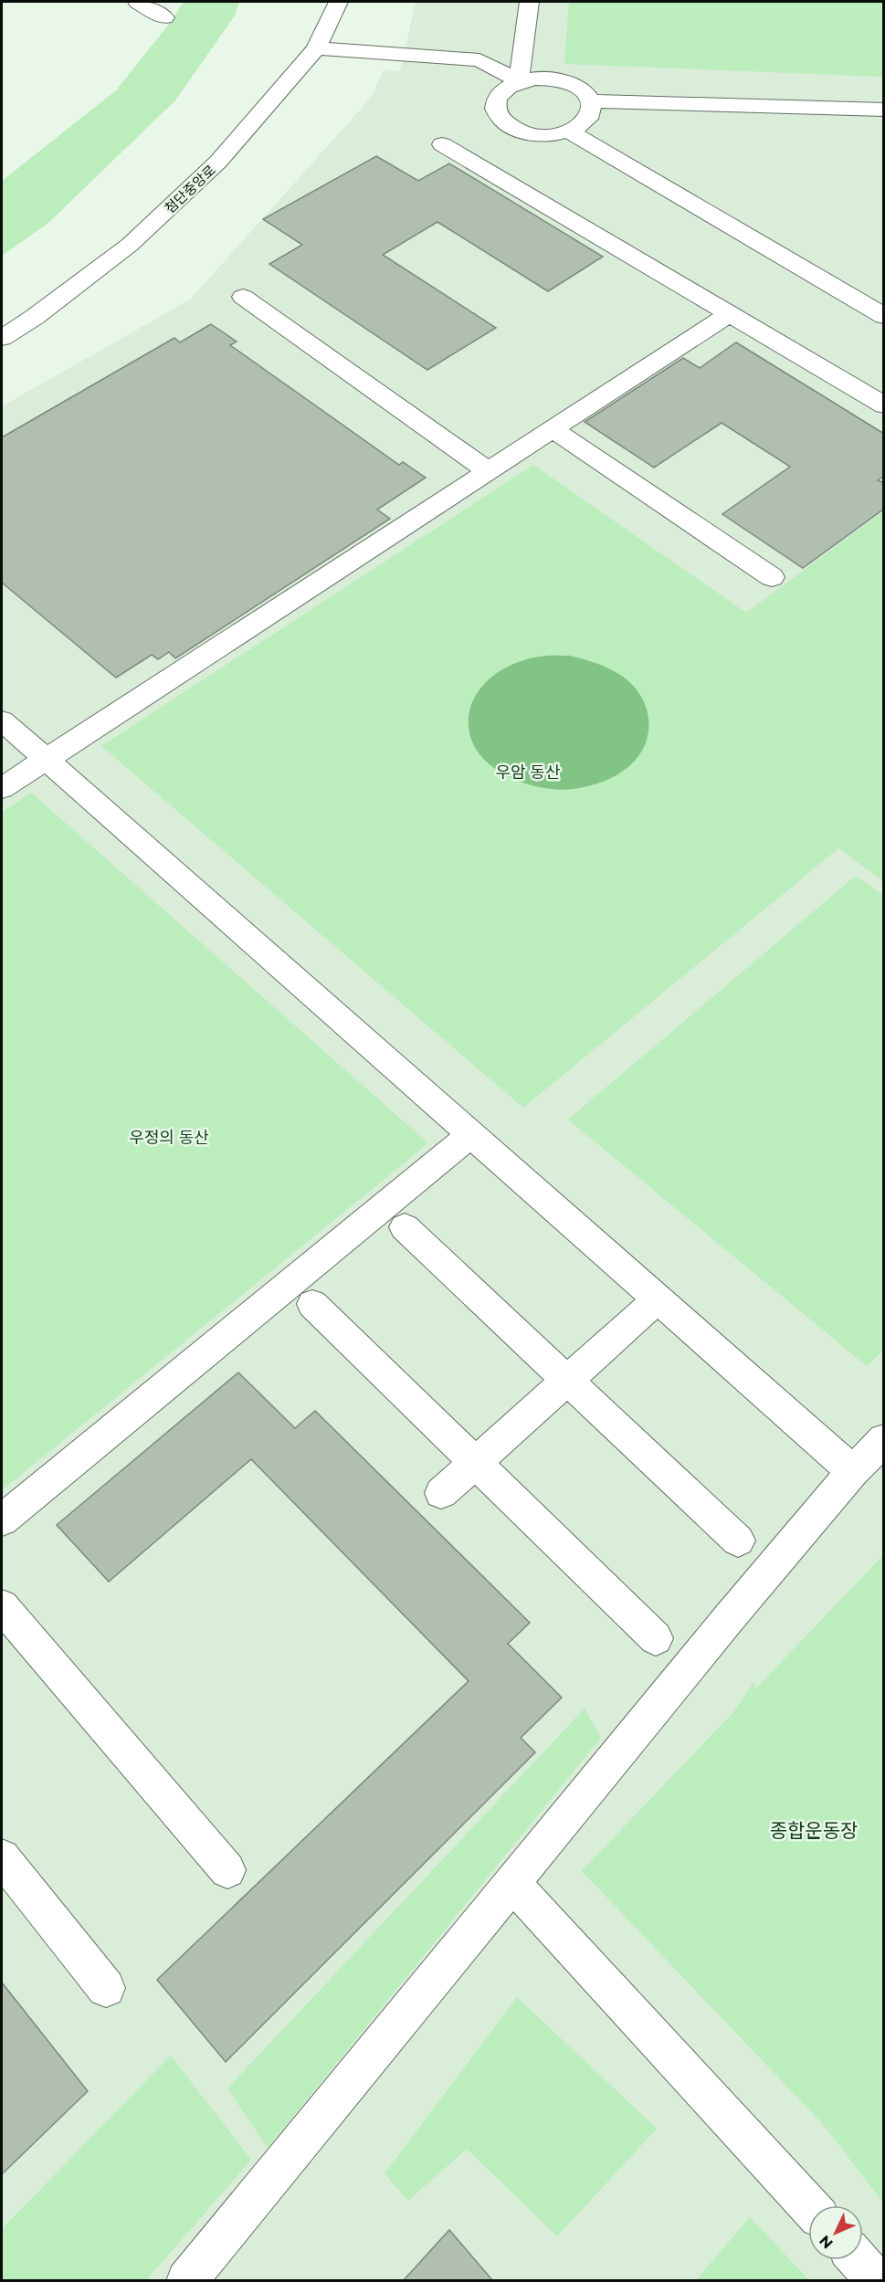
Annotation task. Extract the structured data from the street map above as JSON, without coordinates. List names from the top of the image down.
{
  "streets": {
    "street": ["첨단중앙로"]
  },
  "parks": ["우암 동산", "우정의 동산", "종합운동장"],
  "north": "bottom left"
}
